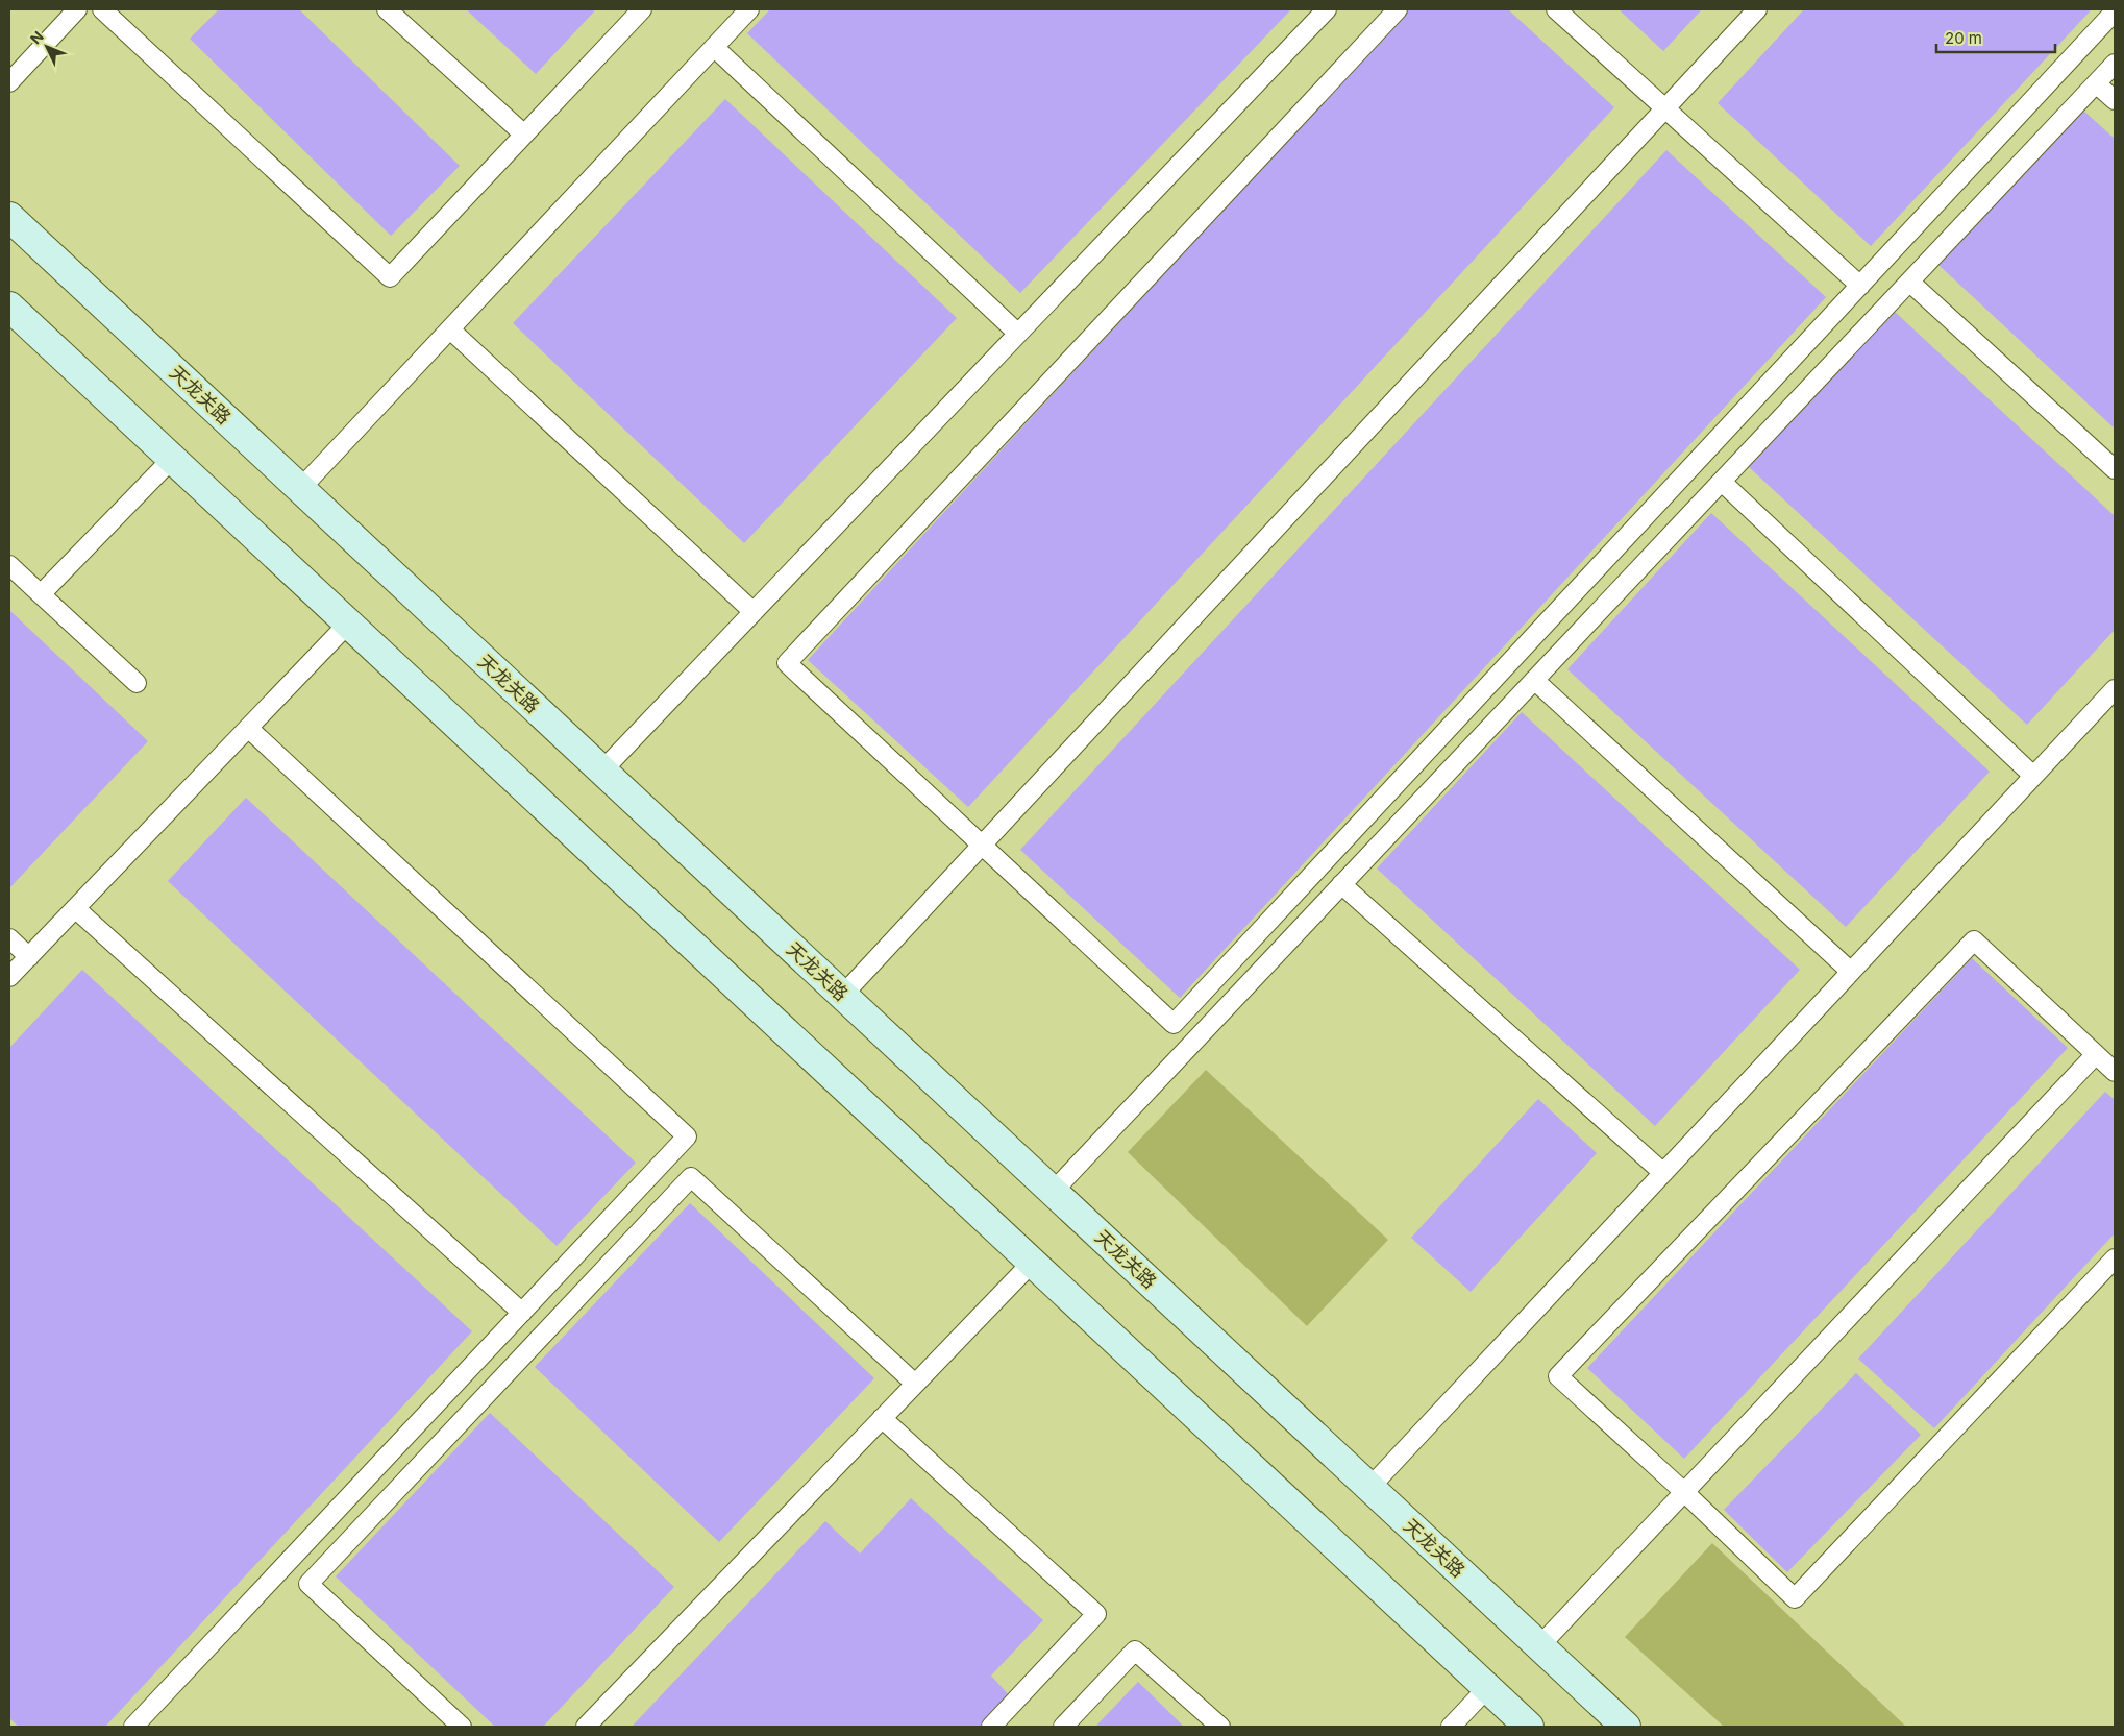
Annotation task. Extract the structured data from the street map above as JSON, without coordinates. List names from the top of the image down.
{
  "streets": {
    "street": ["天龙关路"]
  },
  "scale_bar": "20 m",
  "north": "top left"
}
